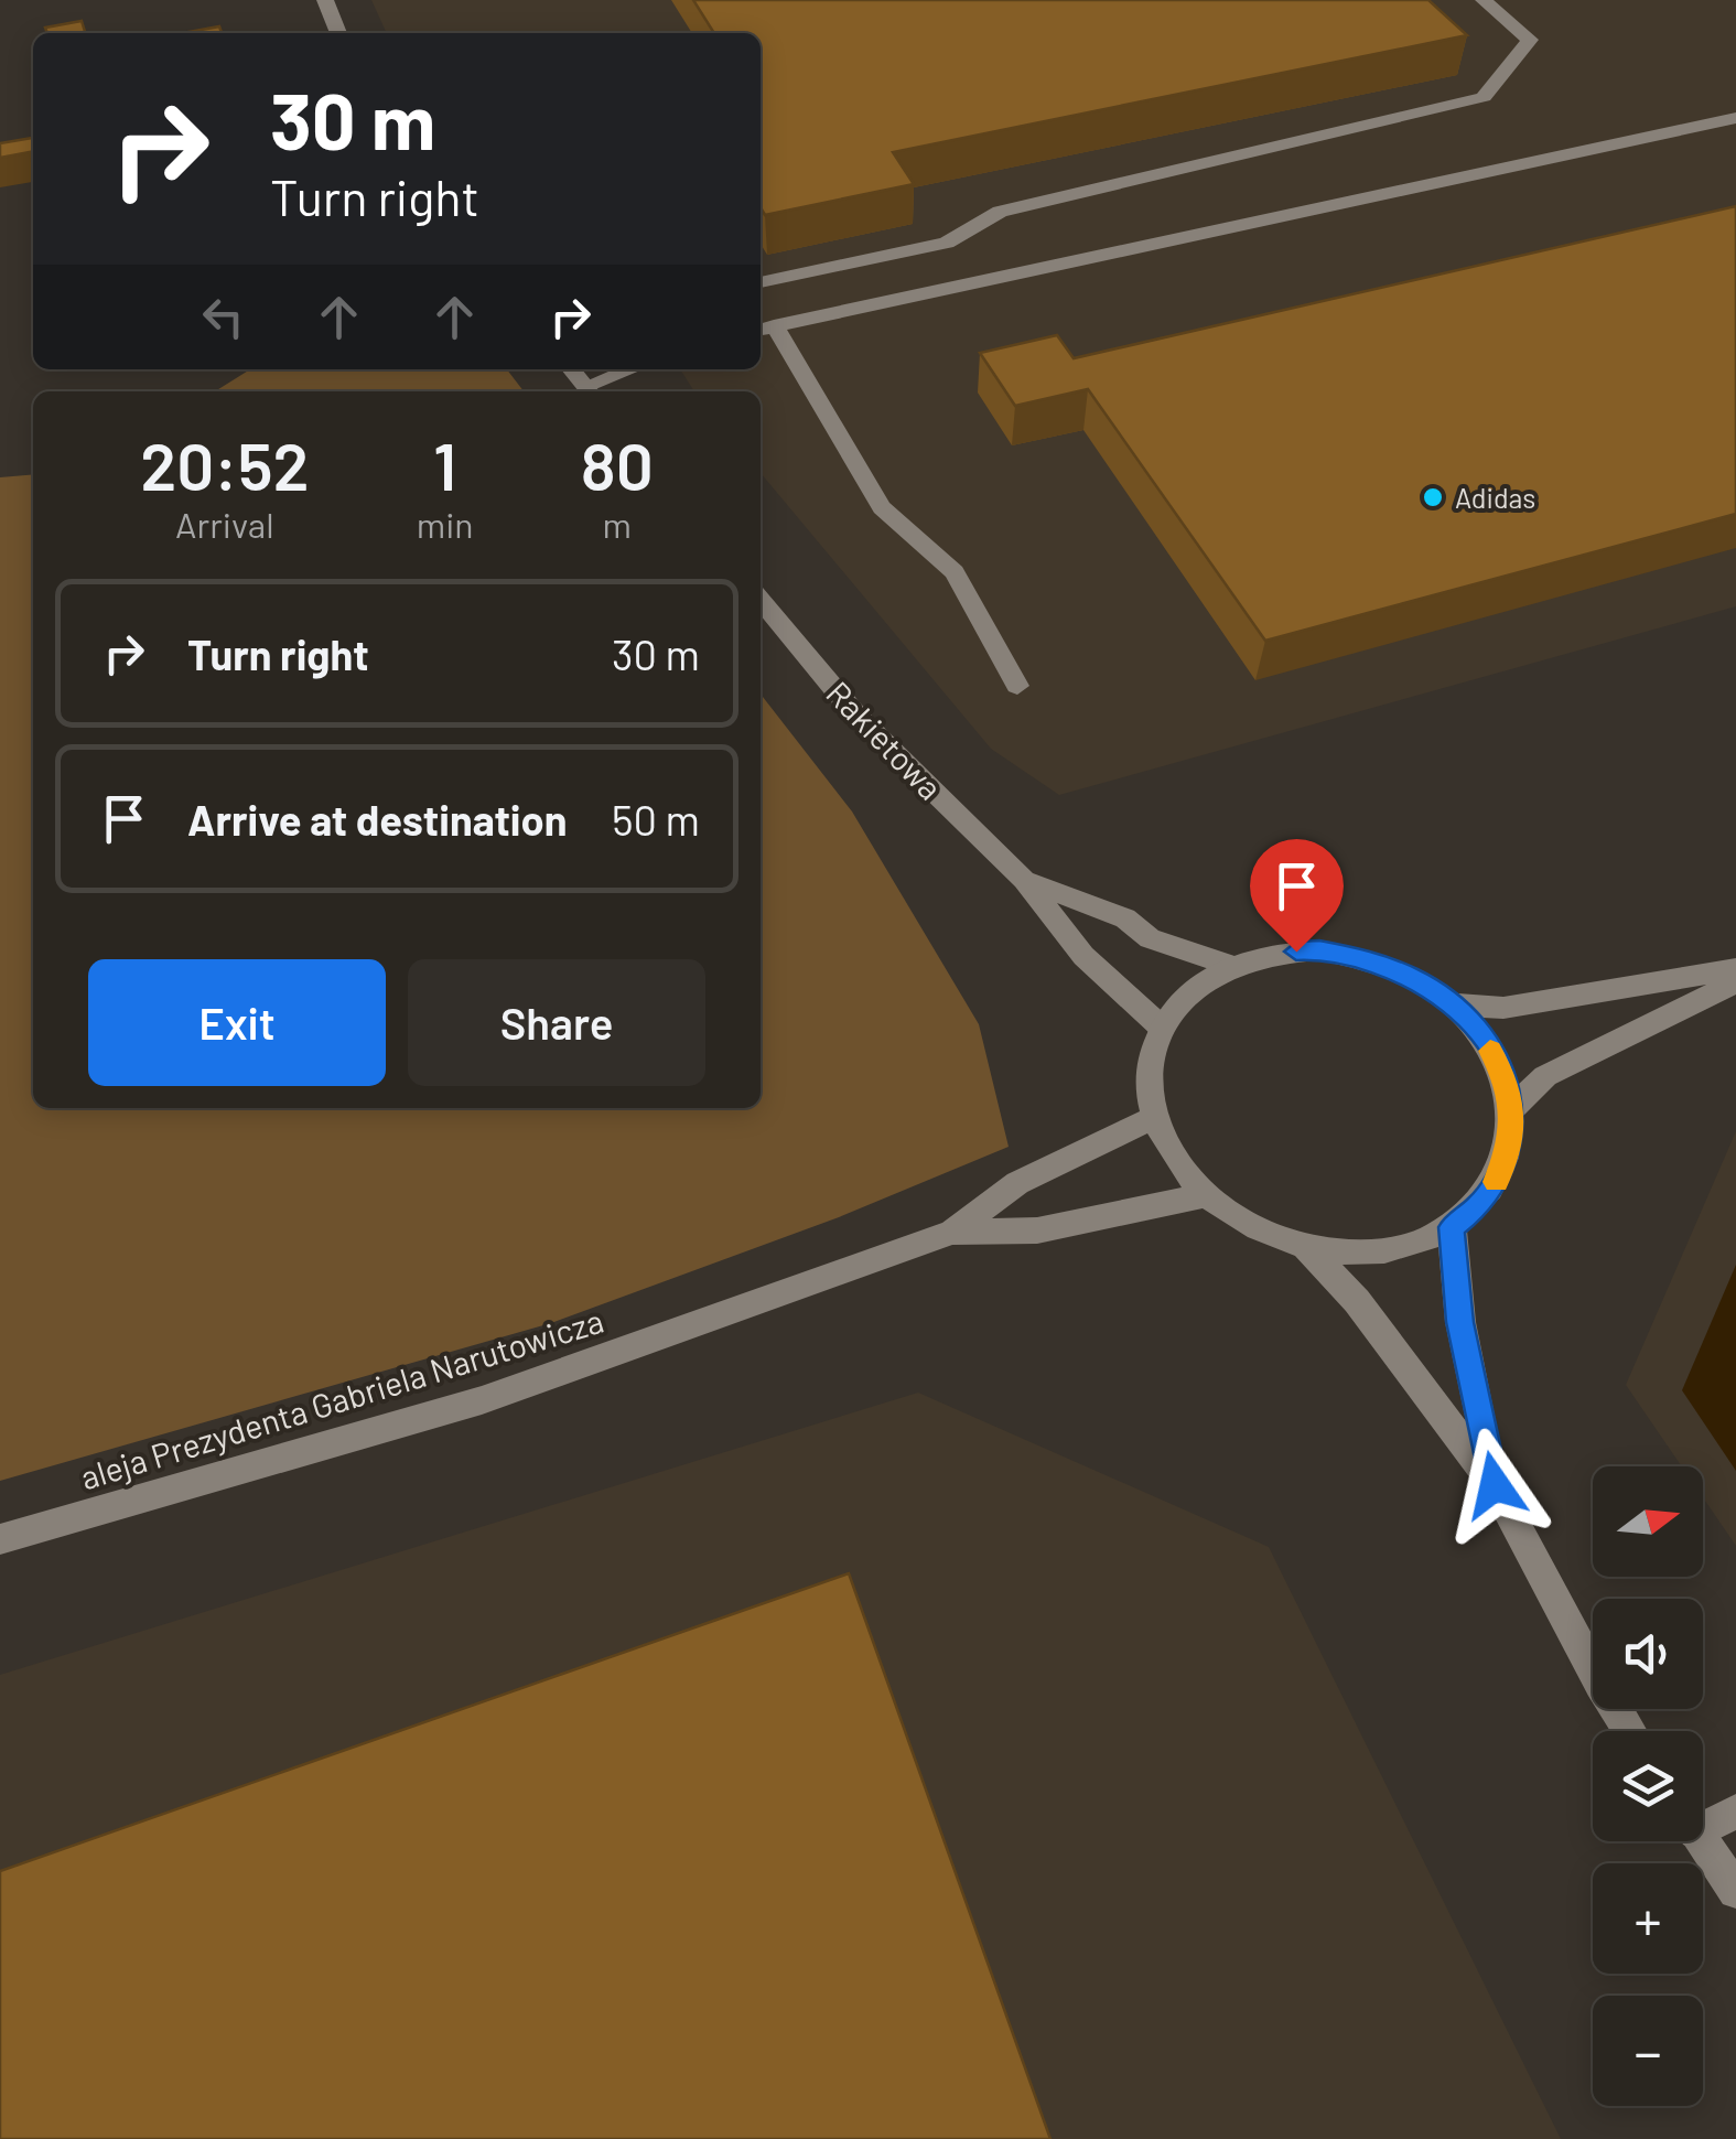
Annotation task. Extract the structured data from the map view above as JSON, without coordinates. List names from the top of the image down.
{
  "streets": {
    "street": ["Rakietowa", "aleja Prezydenta Gabriela Narutowicza"]
  },
  "crossings": [
    ["Rakietowa", "aleja Prezydenta Gabriela Narutowicza"]
  ],
  "places": ["Adidas"],
  "north": "right",
  "page": {
    "turn": ["30 m", "Turn right"],
    "eta": [
      "20:52",
      "Arrival",
      "1",
      "min",
      "80",
      "m"
    ],
    "list": [
      {
        "name": "Turn right",
        "value": "30 m"
      },
      {
        "name": "Arrive at destination",
        "value": "50 m"
      }
    ],
    "buttons": ["Exit", "Share"],
    "map_buttons": ["+", "−"]
  }
}
